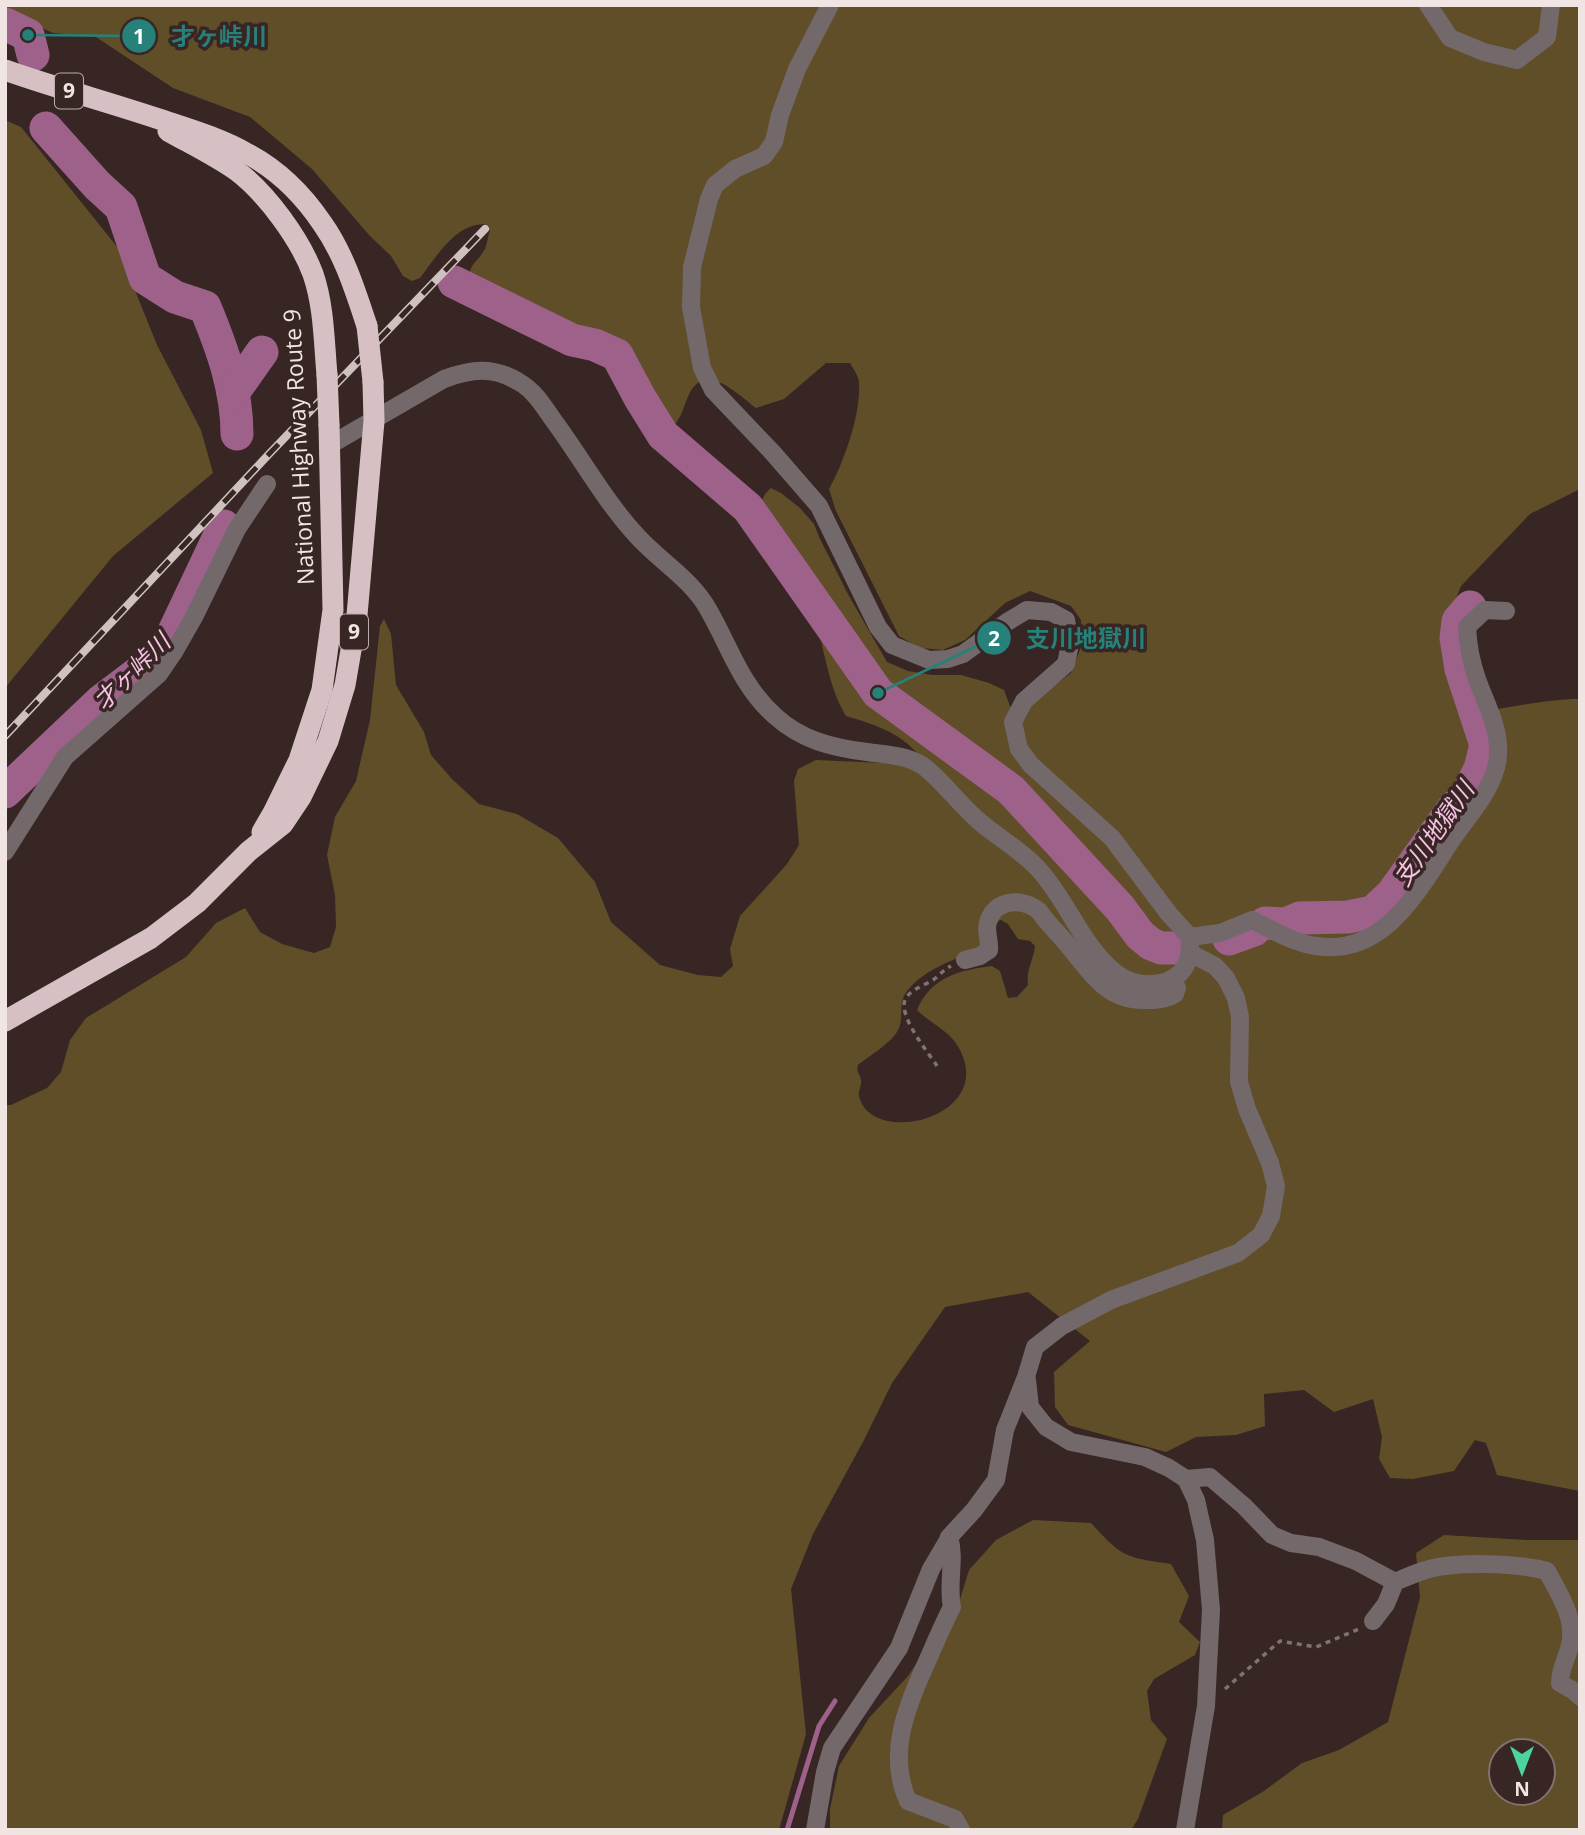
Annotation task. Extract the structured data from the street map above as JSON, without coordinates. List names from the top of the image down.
{
  "streets": {
    "highway": ["9", "National Highway Route 9"]
  },
  "water": ["才ヶ峠川", "支川地獄川"],
  "places": ["才ヶ峠川", "支川地獄川"],
  "north": "bottom"
}
